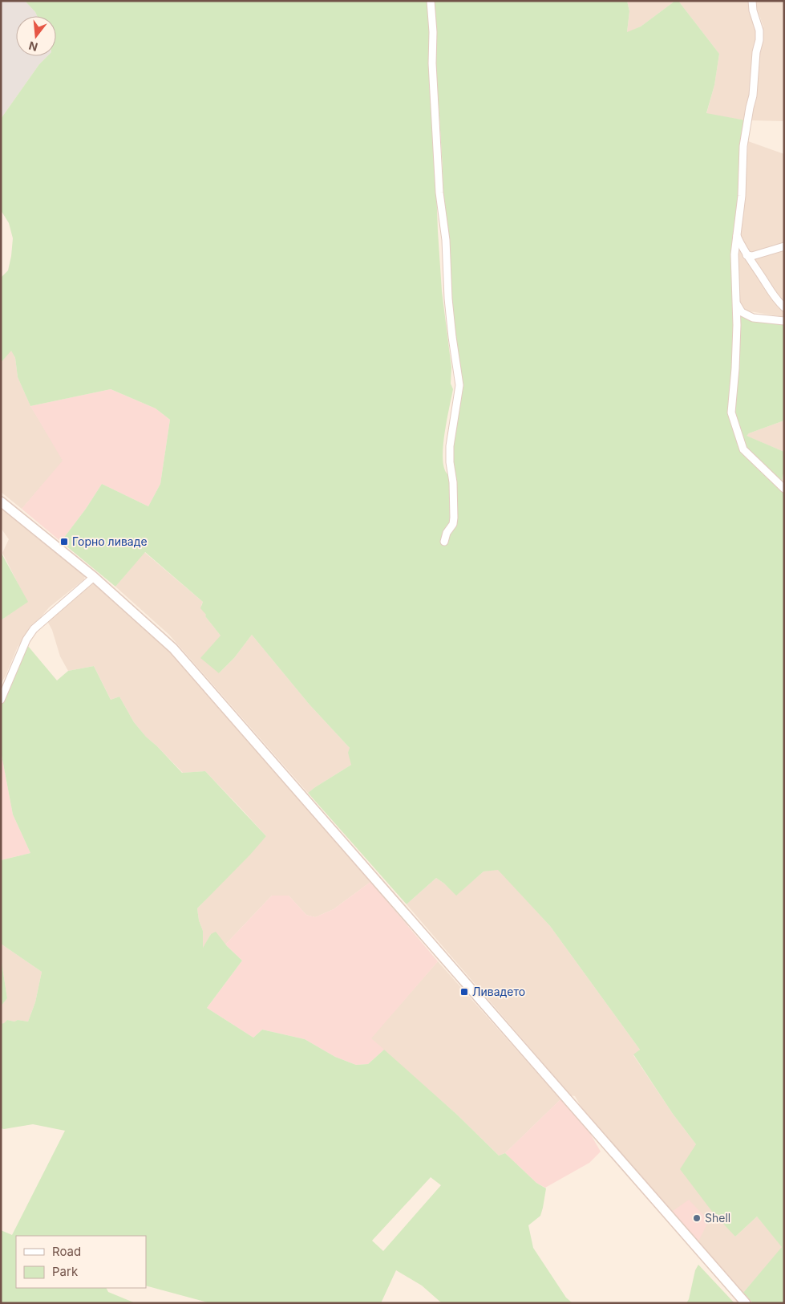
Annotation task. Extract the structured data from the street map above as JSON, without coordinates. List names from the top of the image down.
{
  "places": {
    "transit": ["Горно ливаде", "Ливадето"],
    "other": ["Shell"]
  },
  "legend": ["Road", "Park"],
  "north": "bottom"
}
